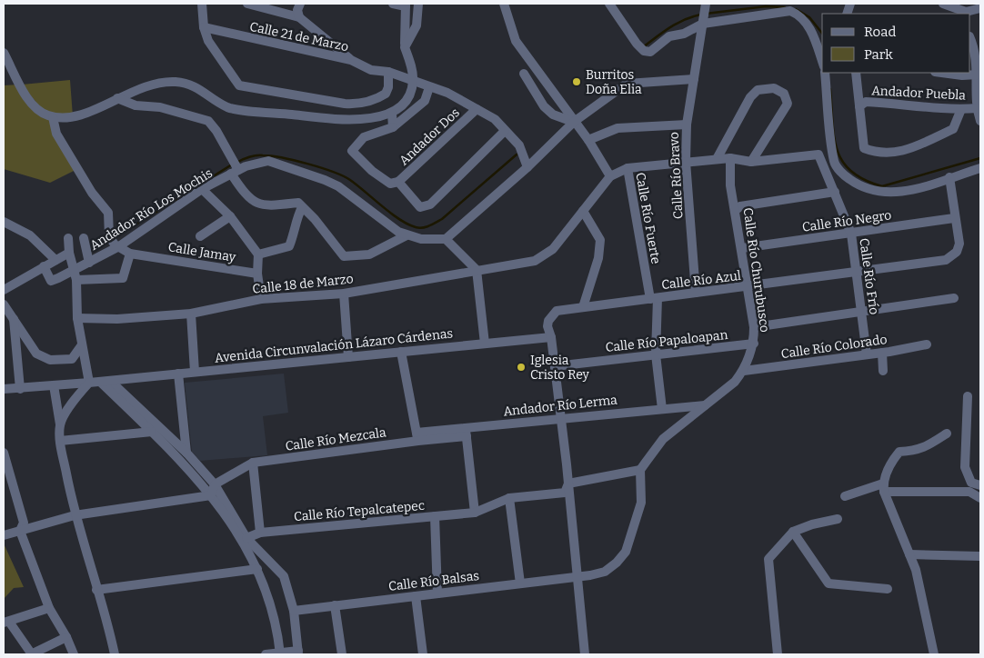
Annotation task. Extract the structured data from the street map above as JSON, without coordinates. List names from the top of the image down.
{
  "streets": {
    "street": [
      "Calle 21 de Marzo",
      "Andador Puebla",
      "Andador Dos",
      "Calle Río Bravo",
      "Andador Río Los Mochis",
      "Calle Río Fuerte",
      "Calle Río Negro",
      "Calle Jamay",
      "Calle Río Churubusco",
      "Calle Río Frío",
      "Calle Río Azul",
      "Calle 18 de Marzo",
      "Calle Río Papaloapan",
      "Avenida Circunvalación Lázaro Cárdenas",
      "Calle Río Colorado",
      "Andador Río Lerma",
      "Calle Río Mezcala",
      "Calle Río Tepalcatepec",
      "Calle Río Balsas"
    ]
  },
  "crossings": [
    ["Calle 21 de Marzo", "Andador Dos"],
    ["Calle Río Bravo", "Calle Río Azul"],
    ["Andador Río Los Mochis", "Calle Jamay"],
    ["Calle Río Fuerte", "Calle Río Azul"],
    ["Calle Río Fuerte", "Calle Río Papaloapan"],
    ["Calle Río Fuerte", "Andador Río Lerma"],
    ["Calle Río Negro", "Calle Río Churubusco"],
    ["Calle Río Negro", "Calle Río Frío"],
    ["Calle Río Negro", "Calle Río Azul"],
    ["Calle Río Churubusco", "Calle Río Azul"],
    ["Calle Río Churubusco", "Calle Río Papaloapan"],
    ["Calle Río Churubusco", "Calle Río Colorado"],
    ["Calle Río Churubusco", "Andador Río Lerma"],
    ["Calle Río Frío", "Calle Río Azul"],
    ["Calle Río Frío", "Calle Río Colorado"],
    ["Calle Río Azul", "Avenida Circunvalación Lázaro Cárdenas"],
    ["Andador Río Lerma", "Calle Río Mezcala"]
  ],
  "places": ["Burritos Doña Elia", "Iglesia Cristo Rey"],
  "legend": ["Road", "Park"]
}
